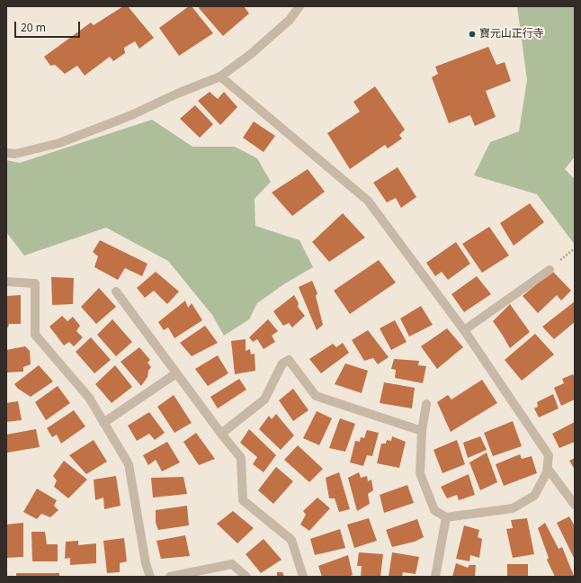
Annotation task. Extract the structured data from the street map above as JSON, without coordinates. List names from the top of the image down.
{
  "places": ["寶元山正行寺"],
  "scale_bar": "20 m"
}
